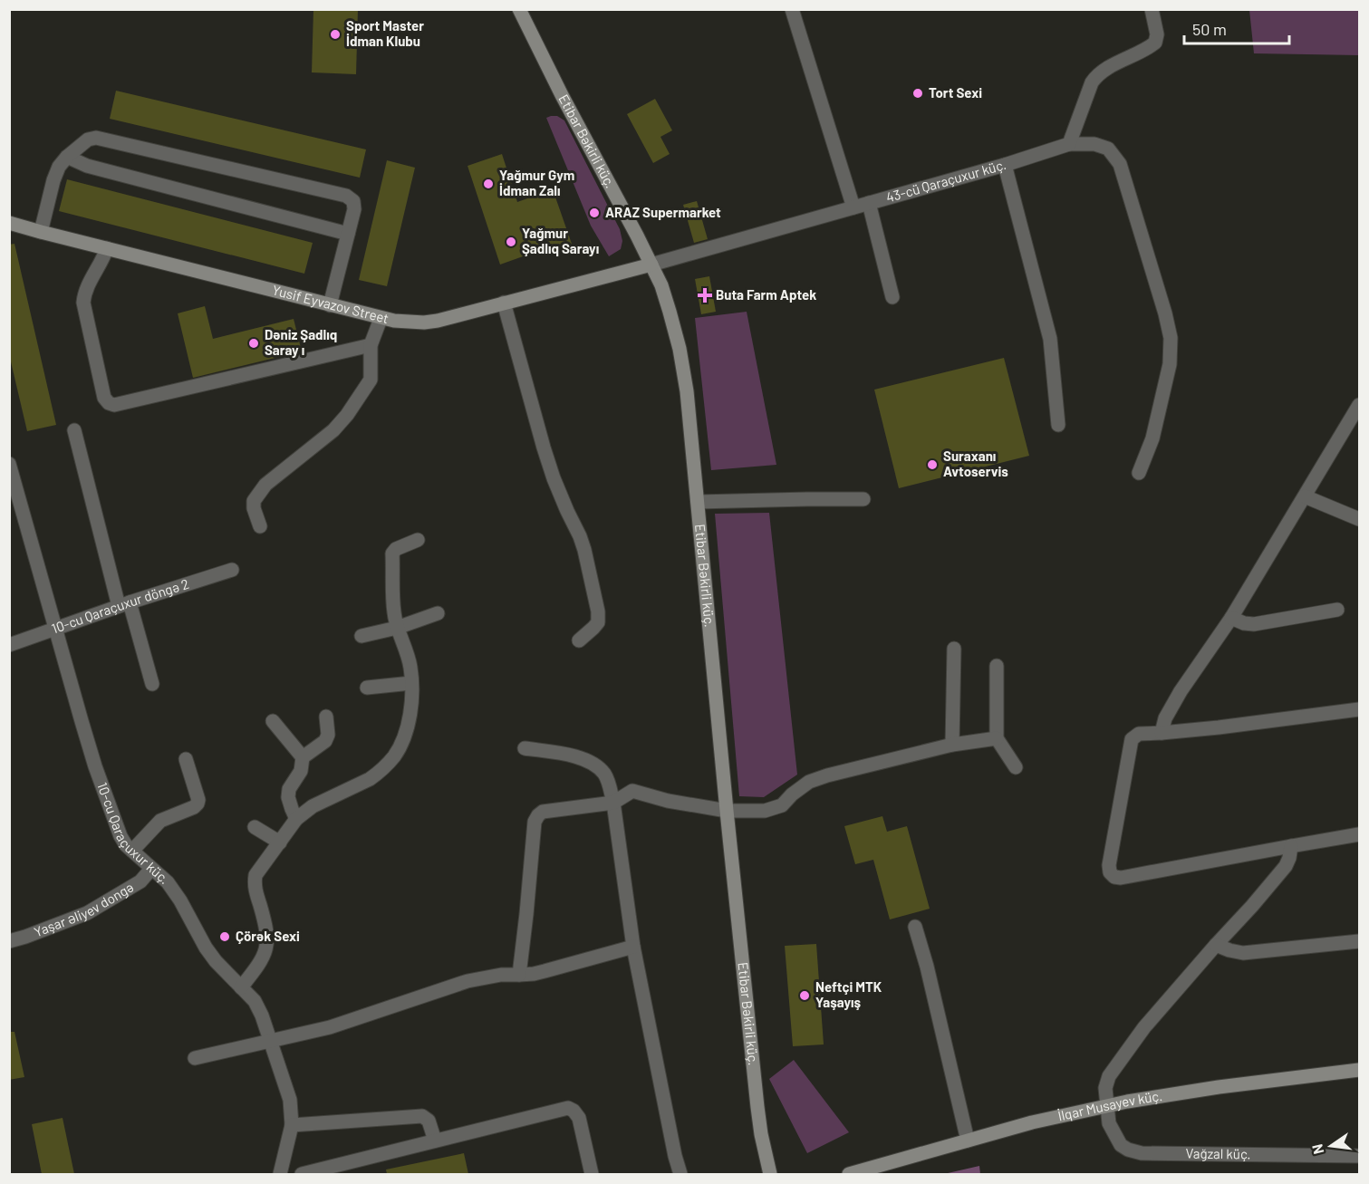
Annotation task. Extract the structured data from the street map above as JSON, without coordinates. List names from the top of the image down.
{
  "streets": {
    "main road": ["Etibar Bəkirli küç.", "Yusif Eyvazov Street", "İlqar Musayev küç."],
    "street": [
      "43-cü Qaraçuxur küç.",
      "10-cu Qaraçuxur döngə 2",
      "10-cu Qaraçuxur küç.",
      "Yaşar Əliyev dongə",
      "Vağzal küç."
    ]
  },
  "crossings": [
    ["Etibar Bəkirli küç.", "43-cü Qaraçuxur küç."],
    ["Etibar Bəkirli küç.", "Yusif Eyvazov Street"],
    ["43-cü Qaraçuxur küç.", "Yusif Eyvazov Street"],
    ["10-cu Qaraçuxur döngə 2", "10-cu Qaraçuxur küç."],
    ["10-cu Qaraçuxur küç.", "Yaşar Əliyev dongə"],
    ["İlqar Musayev küç.", "Vağzal küç."]
  ],
  "places": {
    "other": [
      "Sport Master İdman Klubu",
      "Tort Sexi",
      "Yağmur Gym İdman Zalı",
      "ARAZ Supermarket",
      "Yağmur Şadlıq Sarayı",
      "Dəniz Şadlıq Saray ı",
      "Suraxanı Avtoservis",
      "Çörək Sexi",
      "Neftçi MTK Yaşayış"
    ],
    "health": ["Buta Farm Aptek"]
  },
  "scale_bar": "50 m",
  "north": "left"
}
